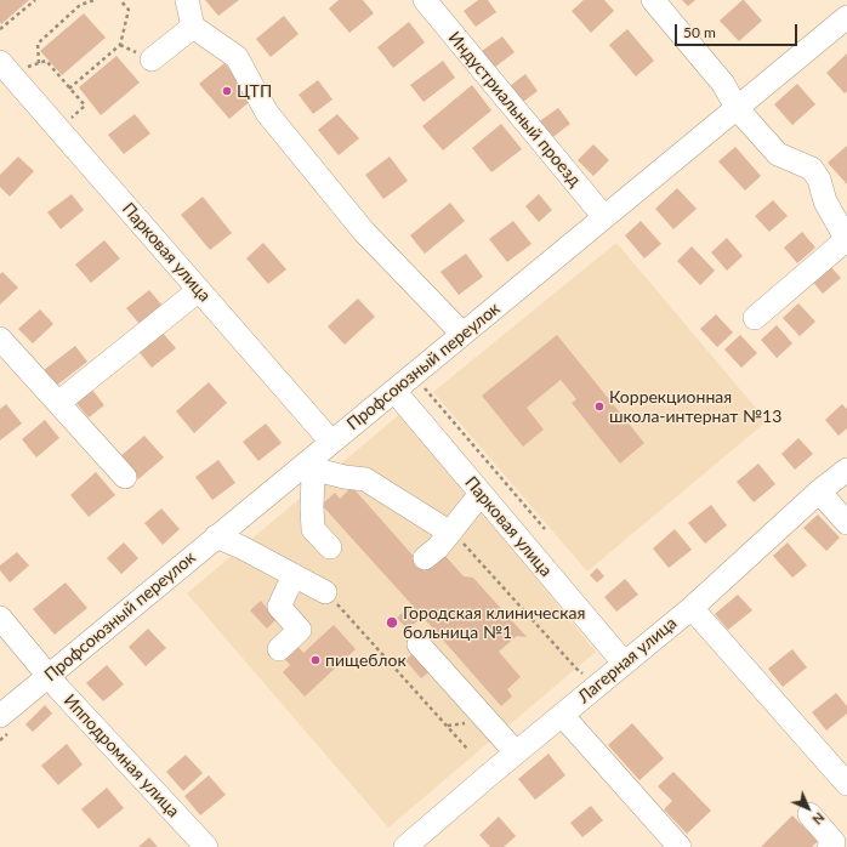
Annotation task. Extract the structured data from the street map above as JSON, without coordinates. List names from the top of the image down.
{
  "streets": {
    "street": [
      "Индустриальный проезд",
      "Парковая улица",
      "Профсоюзный переулок",
      "Лагерная улица",
      "Ипподромная улица"
    ]
  },
  "crossings": [
    ["Индустриальный проезд", "Профсоюзный переулок"],
    ["Парковая улица", "Профсоюзный переулок"],
    ["Парковая улица", "Лагерная улица"],
    ["Профсоюзный переулок", "Ипподромная улица"]
  ],
  "places": [
    "ЦТП",
    "Коррекционная школа-интернат №13",
    "Городская клиническая больница №1",
    "пищеблок"
  ],
  "scale_bar": "50 m",
  "north": "bottom right"
}
